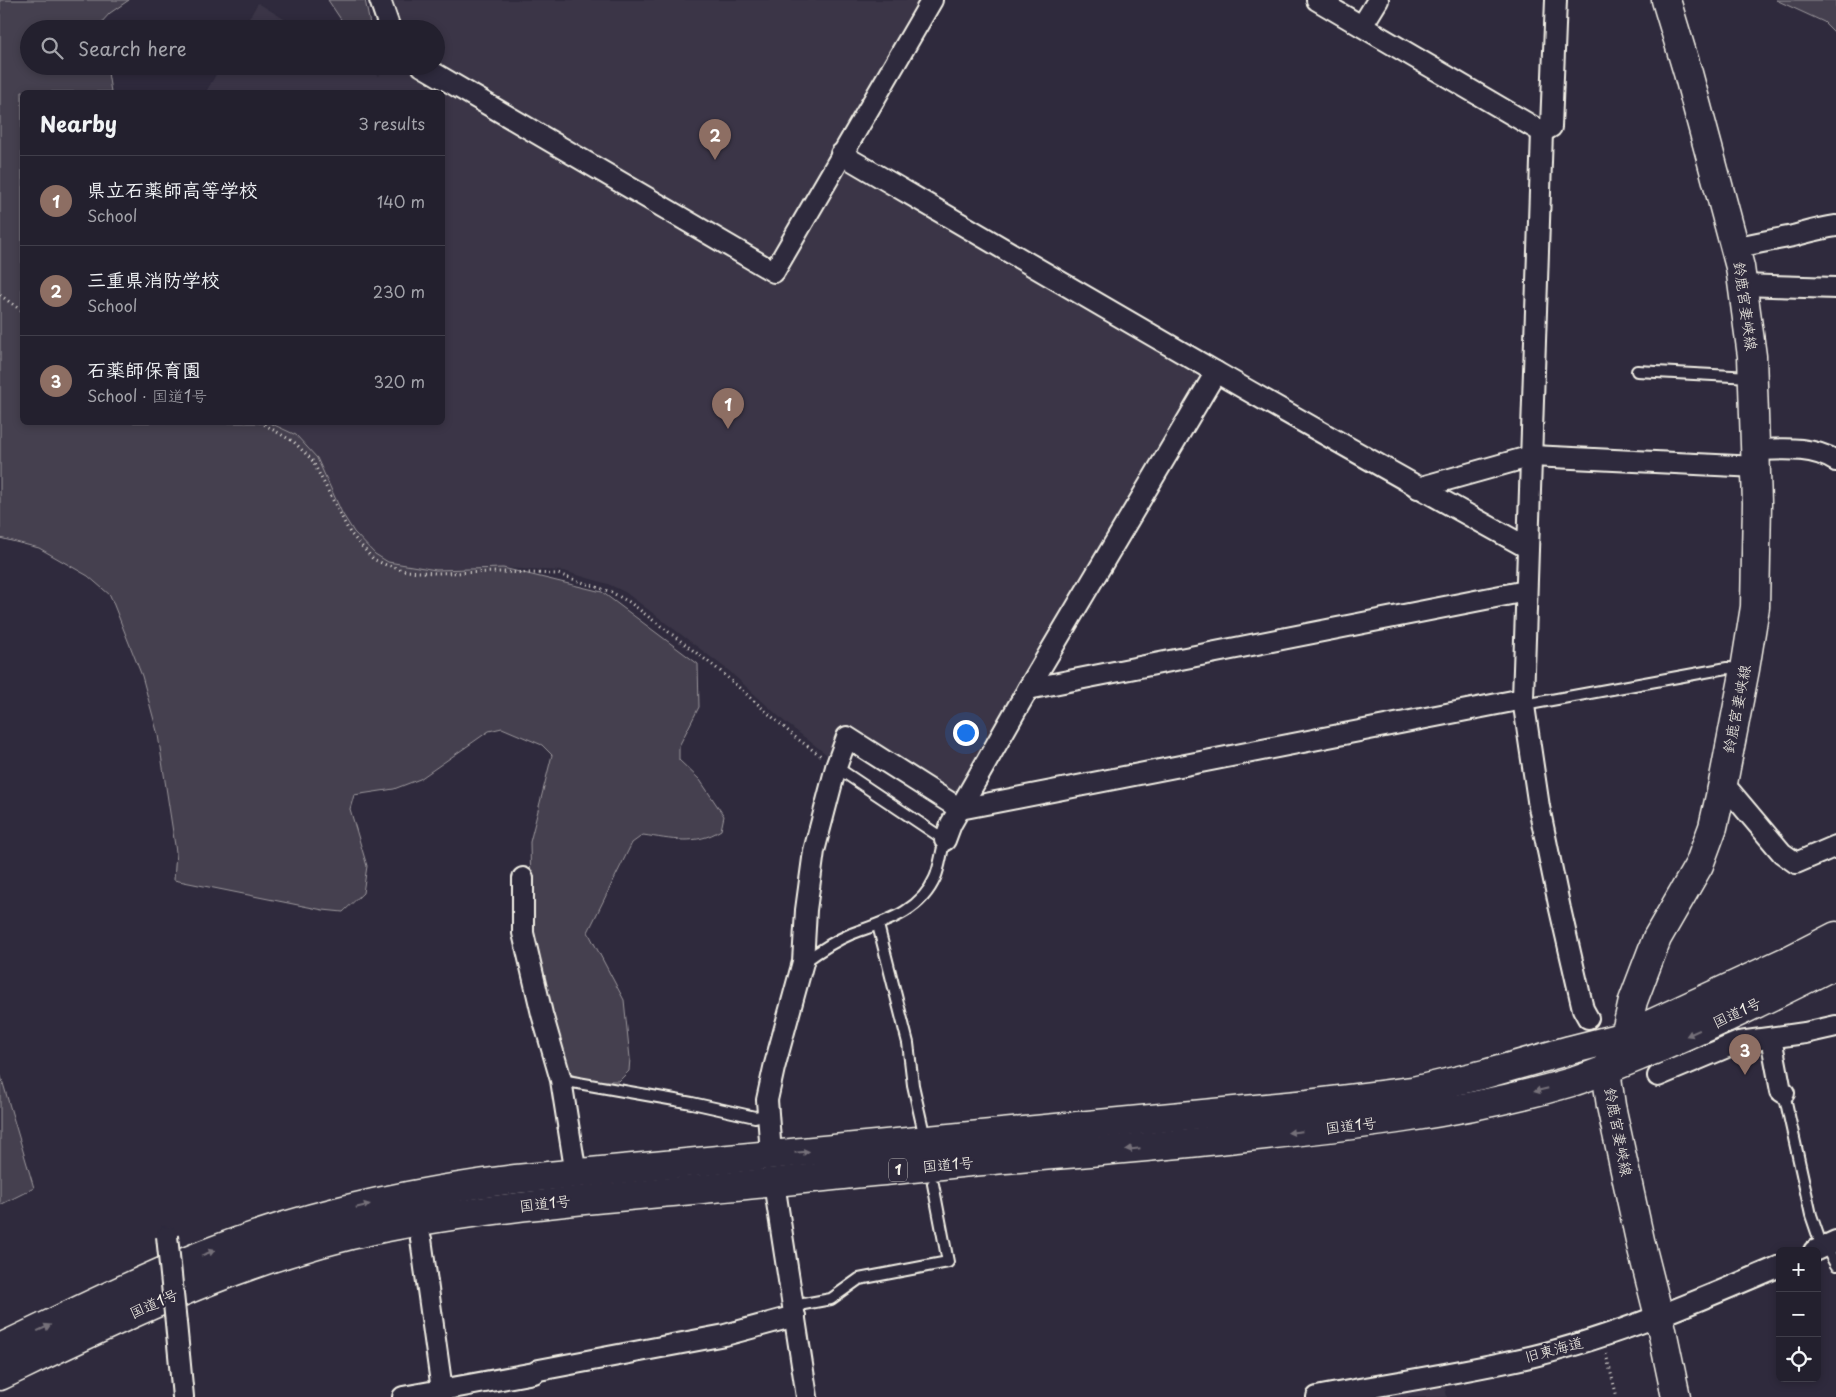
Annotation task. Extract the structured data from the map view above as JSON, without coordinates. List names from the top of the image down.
{
  "streets": {
    "main road": ["鈴鹿宮妻峡線", "国道1号", "1"],
    "street": ["旧東海道"]
  },
  "crossings": [
    ["鈴鹿宮妻峡線", "国道1号"],
    ["鈴鹿宮妻峡線", "旧東海道"]
  ],
  "page": {
    "search": "Search here",
    "heading": ["Nearby", "3 results"],
    "pins": ["2", "1", "3"],
    "list": [
      {
        "mark": "1",
        "name": "県立石薬師高等学校",
        "note": "School",
        "value": "140 m"
      },
      {
        "mark": "2",
        "name": "三重県消防学校",
        "note": "School",
        "value": "230 m"
      },
      {
        "mark": "3",
        "name": "石薬師保育園",
        "note": "School · 国道1号",
        "value": "320 m"
      }
    ],
    "map_buttons": ["+", "−"]
  }
}
